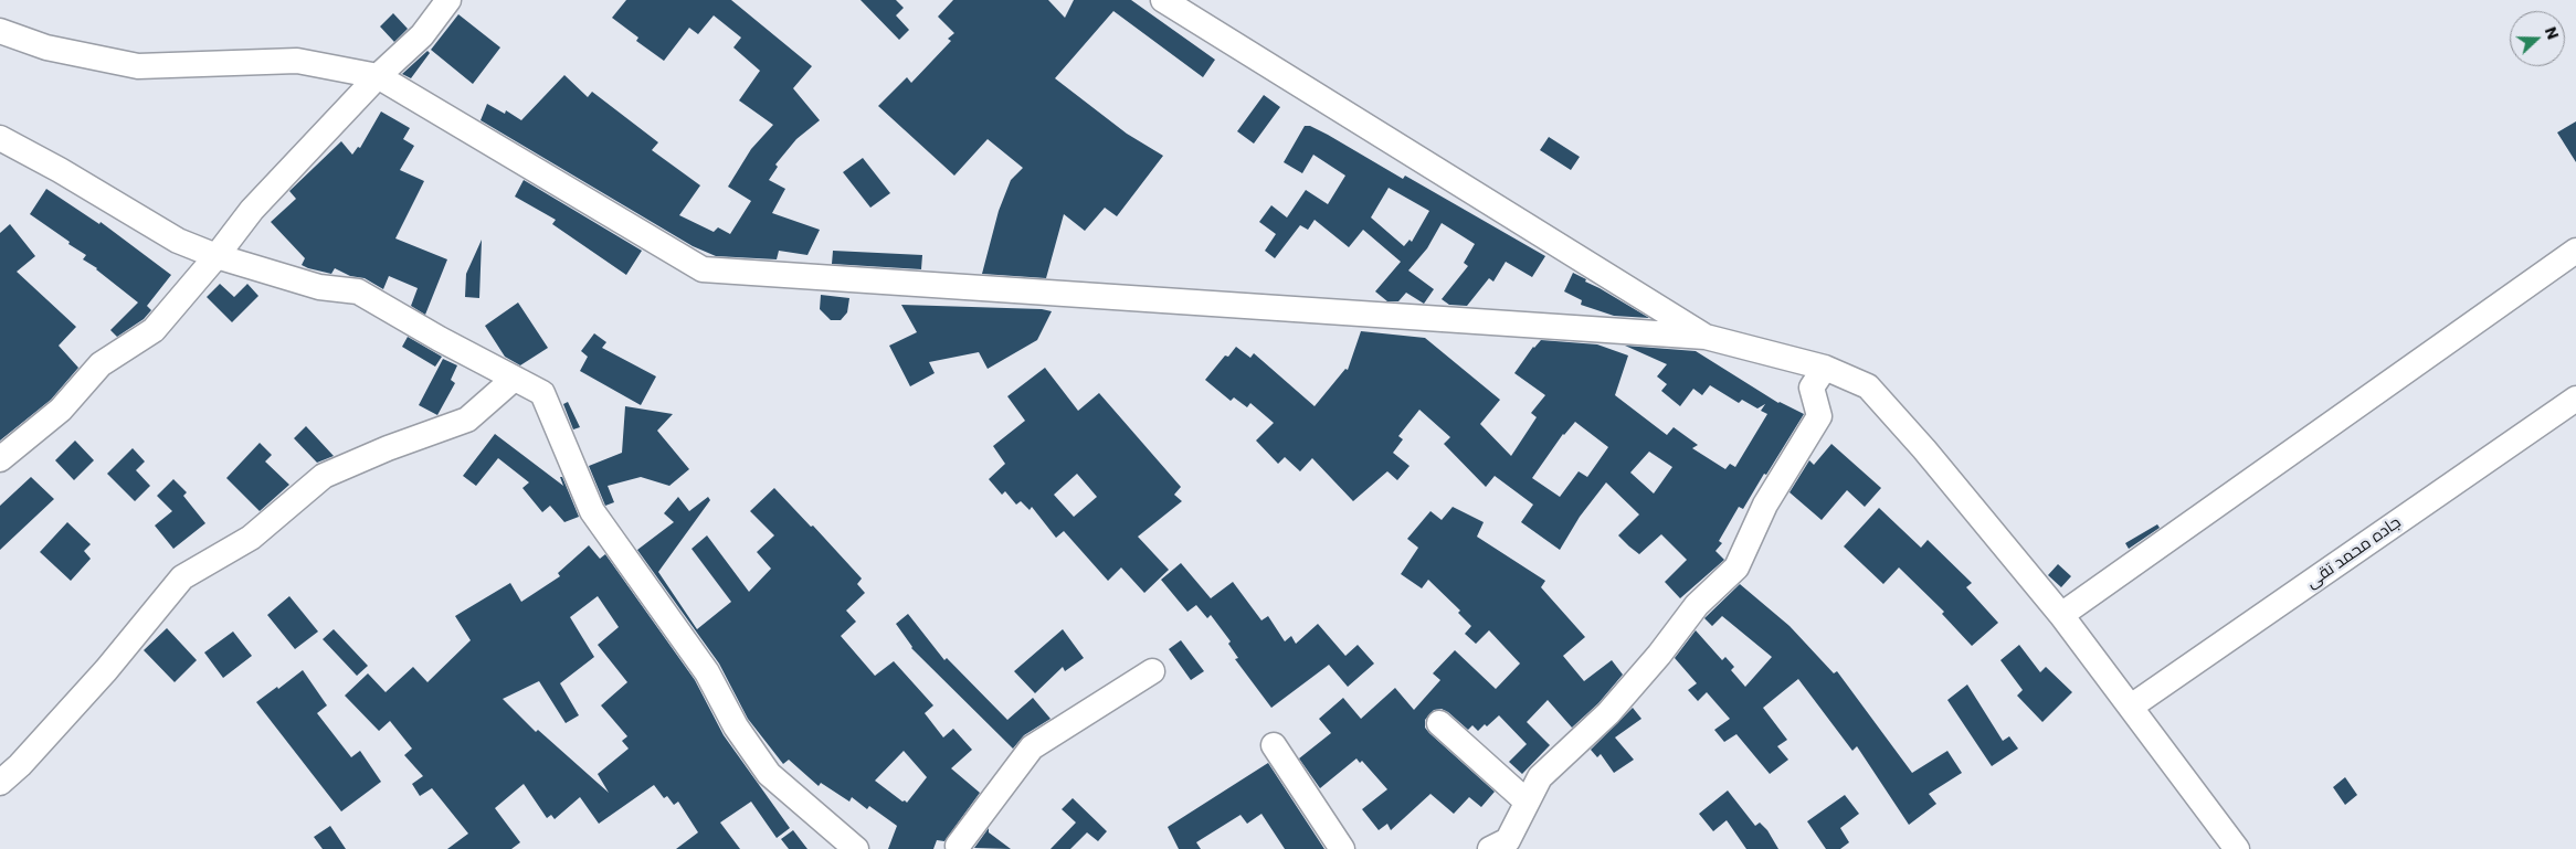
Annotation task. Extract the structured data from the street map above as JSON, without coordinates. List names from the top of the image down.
{
  "streets": {
    "street": ["جاده محمد تقی"]
  },
  "north": "right"
}
